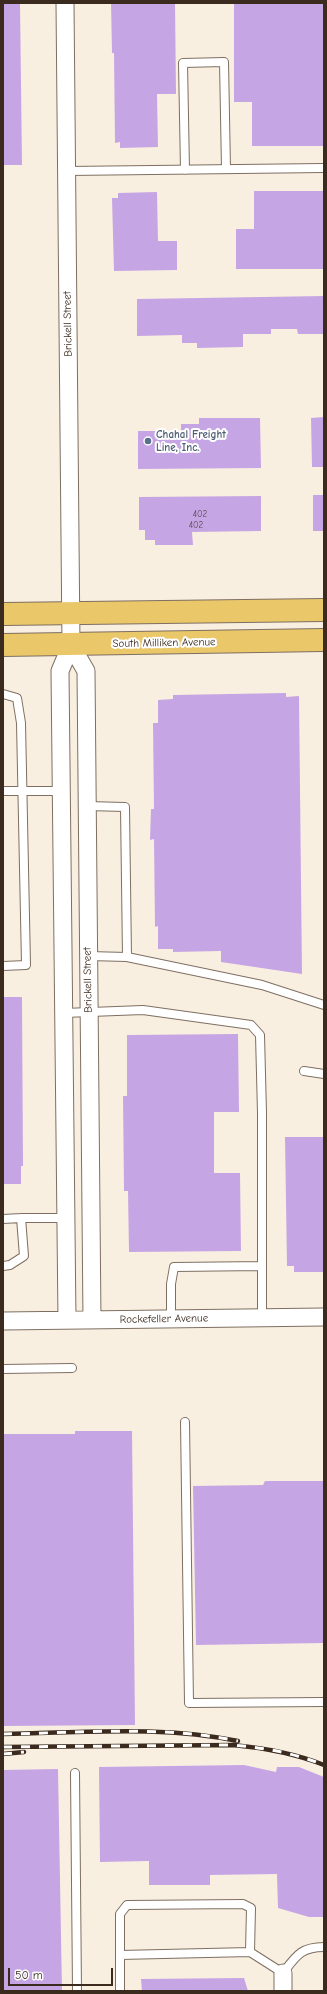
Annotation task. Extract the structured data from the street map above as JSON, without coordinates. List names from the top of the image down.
{
  "streets": {
    "main road": ["South Milliken Avenue"],
    "street": ["Brickell Street", "Rockefeller Avenue"]
  },
  "crossings": [
    ["Brickell Street", "South Milliken Avenue"],
    ["Brickell Street", "Rockefeller Avenue"]
  ],
  "places": ["Chahal Freight Line, Inc."],
  "house_numbers": ["402", "402"],
  "scale_bar": "50 m"
}
